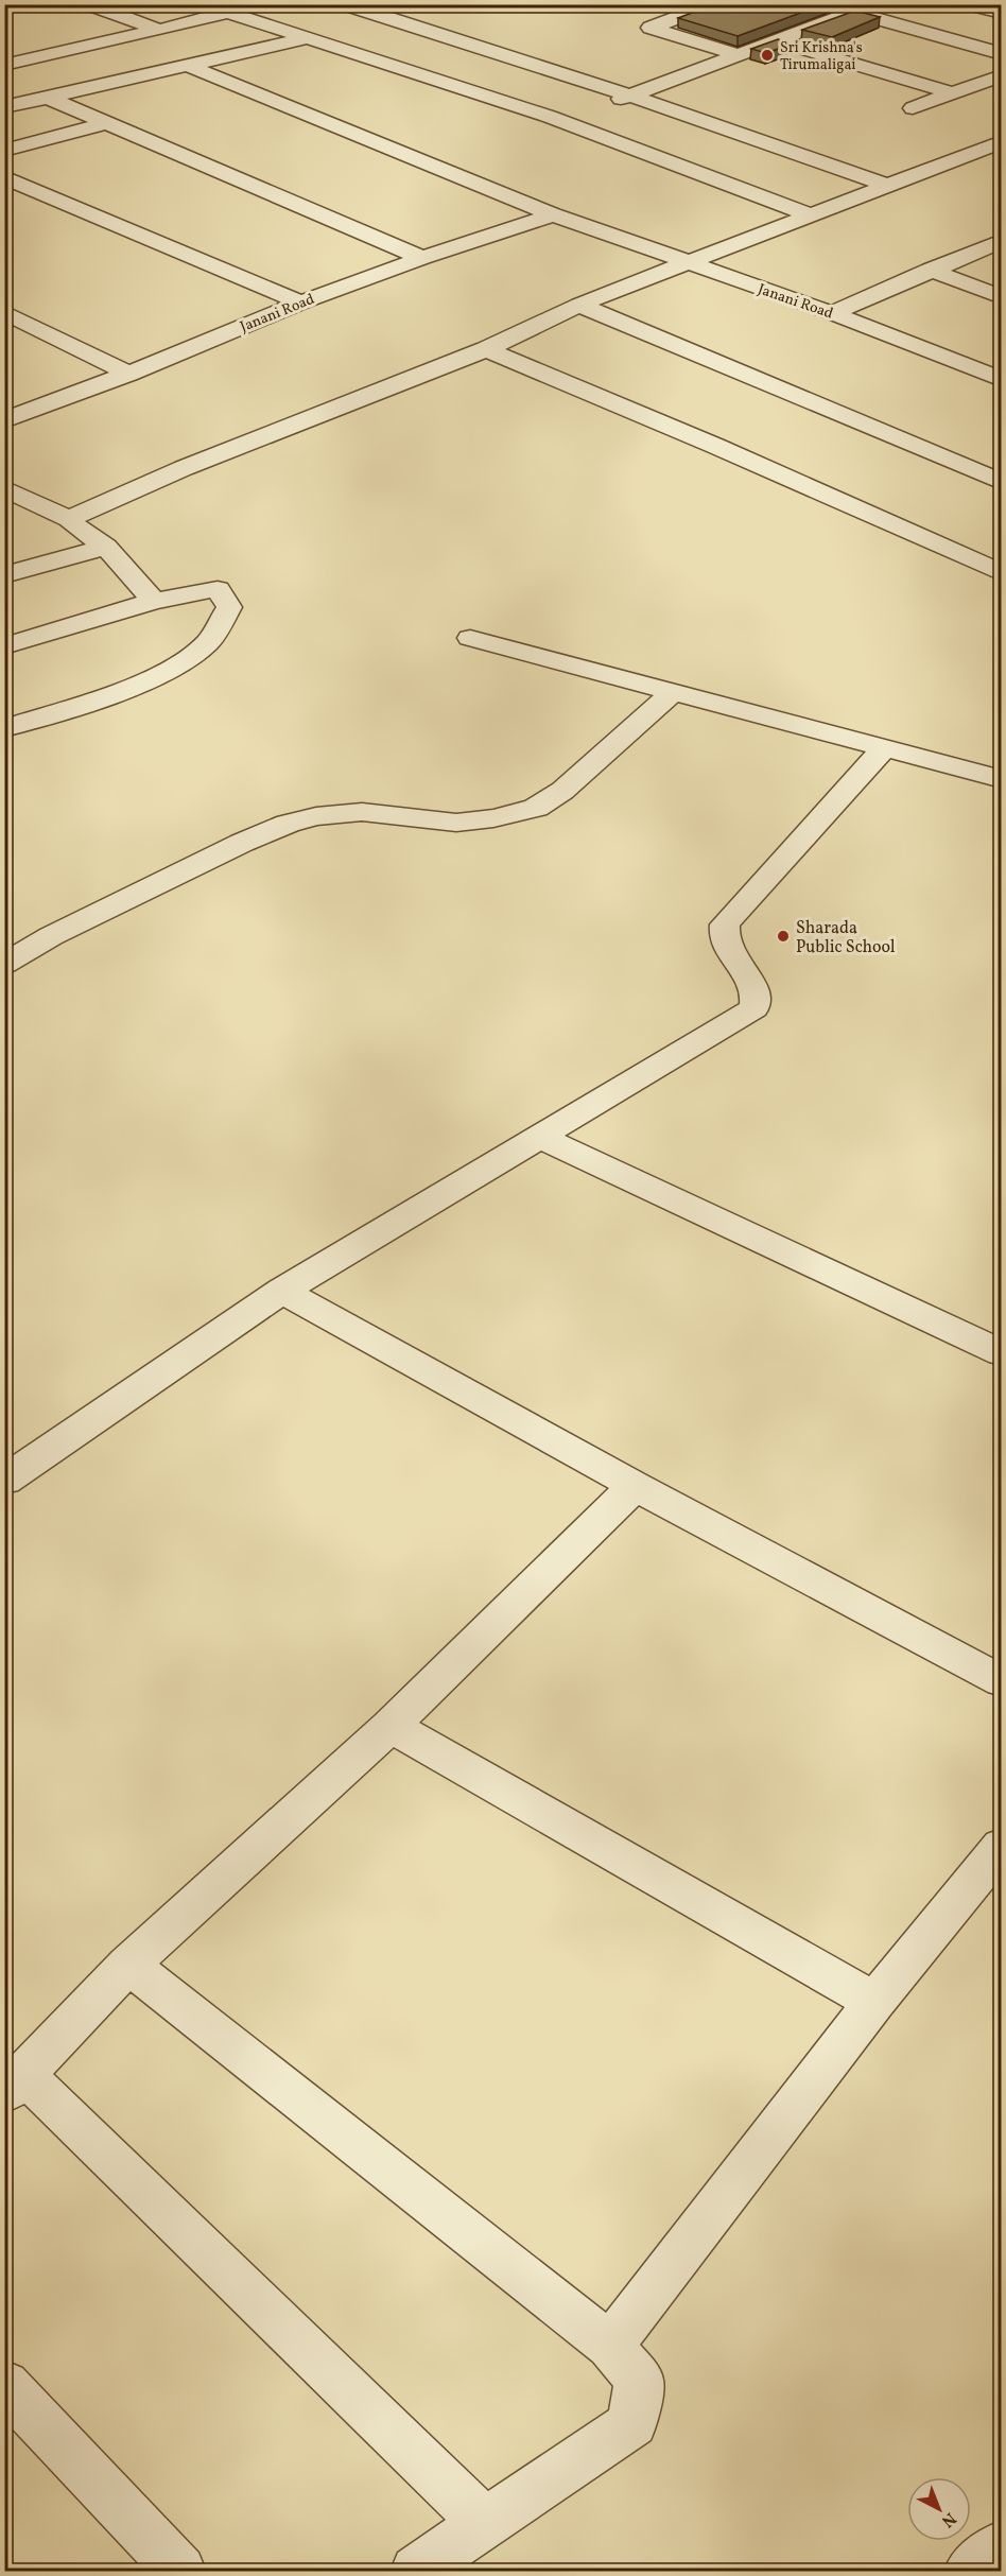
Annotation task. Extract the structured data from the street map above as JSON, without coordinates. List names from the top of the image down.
{
  "streets": {
    "street": ["Janani Road"]
  },
  "places": ["Sri Krishna's Tirumaligai", "Sharada Public School"],
  "north": "bottom right"
}
